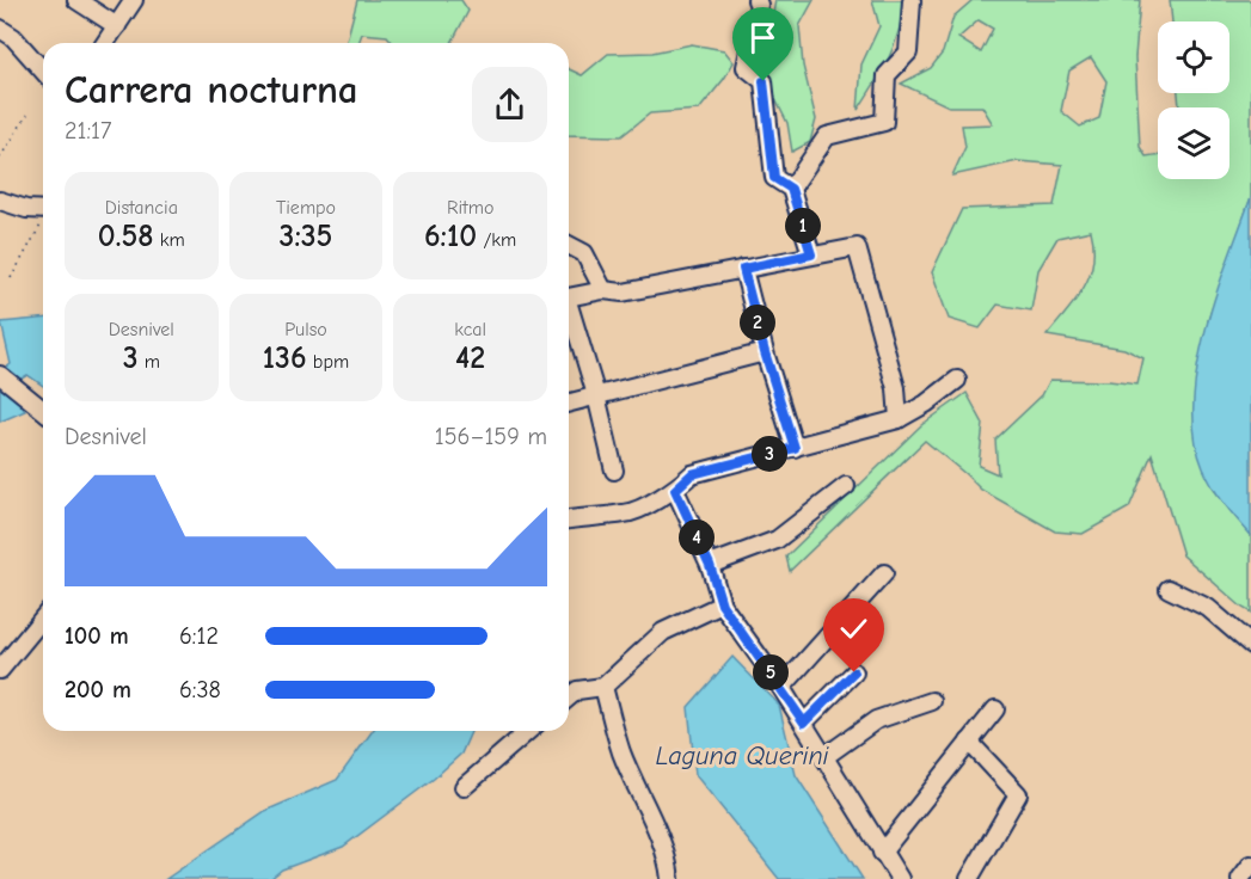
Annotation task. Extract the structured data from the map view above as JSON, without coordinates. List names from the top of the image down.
{
  "water": ["Laguna Querini"],
  "page": {
    "heading": ["Carrera nocturna", "21:17"],
    "stats": [
      ["Distancia", "0.58 km"],
      ["Tiempo", "3:35"],
      ["Ritmo", "6:10 /km"],
      ["Desnivel", "3 m"],
      ["Pulso", "136 bpm"],
      ["kcal", "42"]
    ],
    "pins": [
      "1",
      "2",
      "3",
      "4",
      "5"
    ],
    "chart": ["Desnivel", "156–159 m"],
    "list": [
      {
        "name": "100 m",
        "note": "6:12"
      },
      {
        "name": "200 m",
        "note": "6:38"
      }
    ]
  }
}
